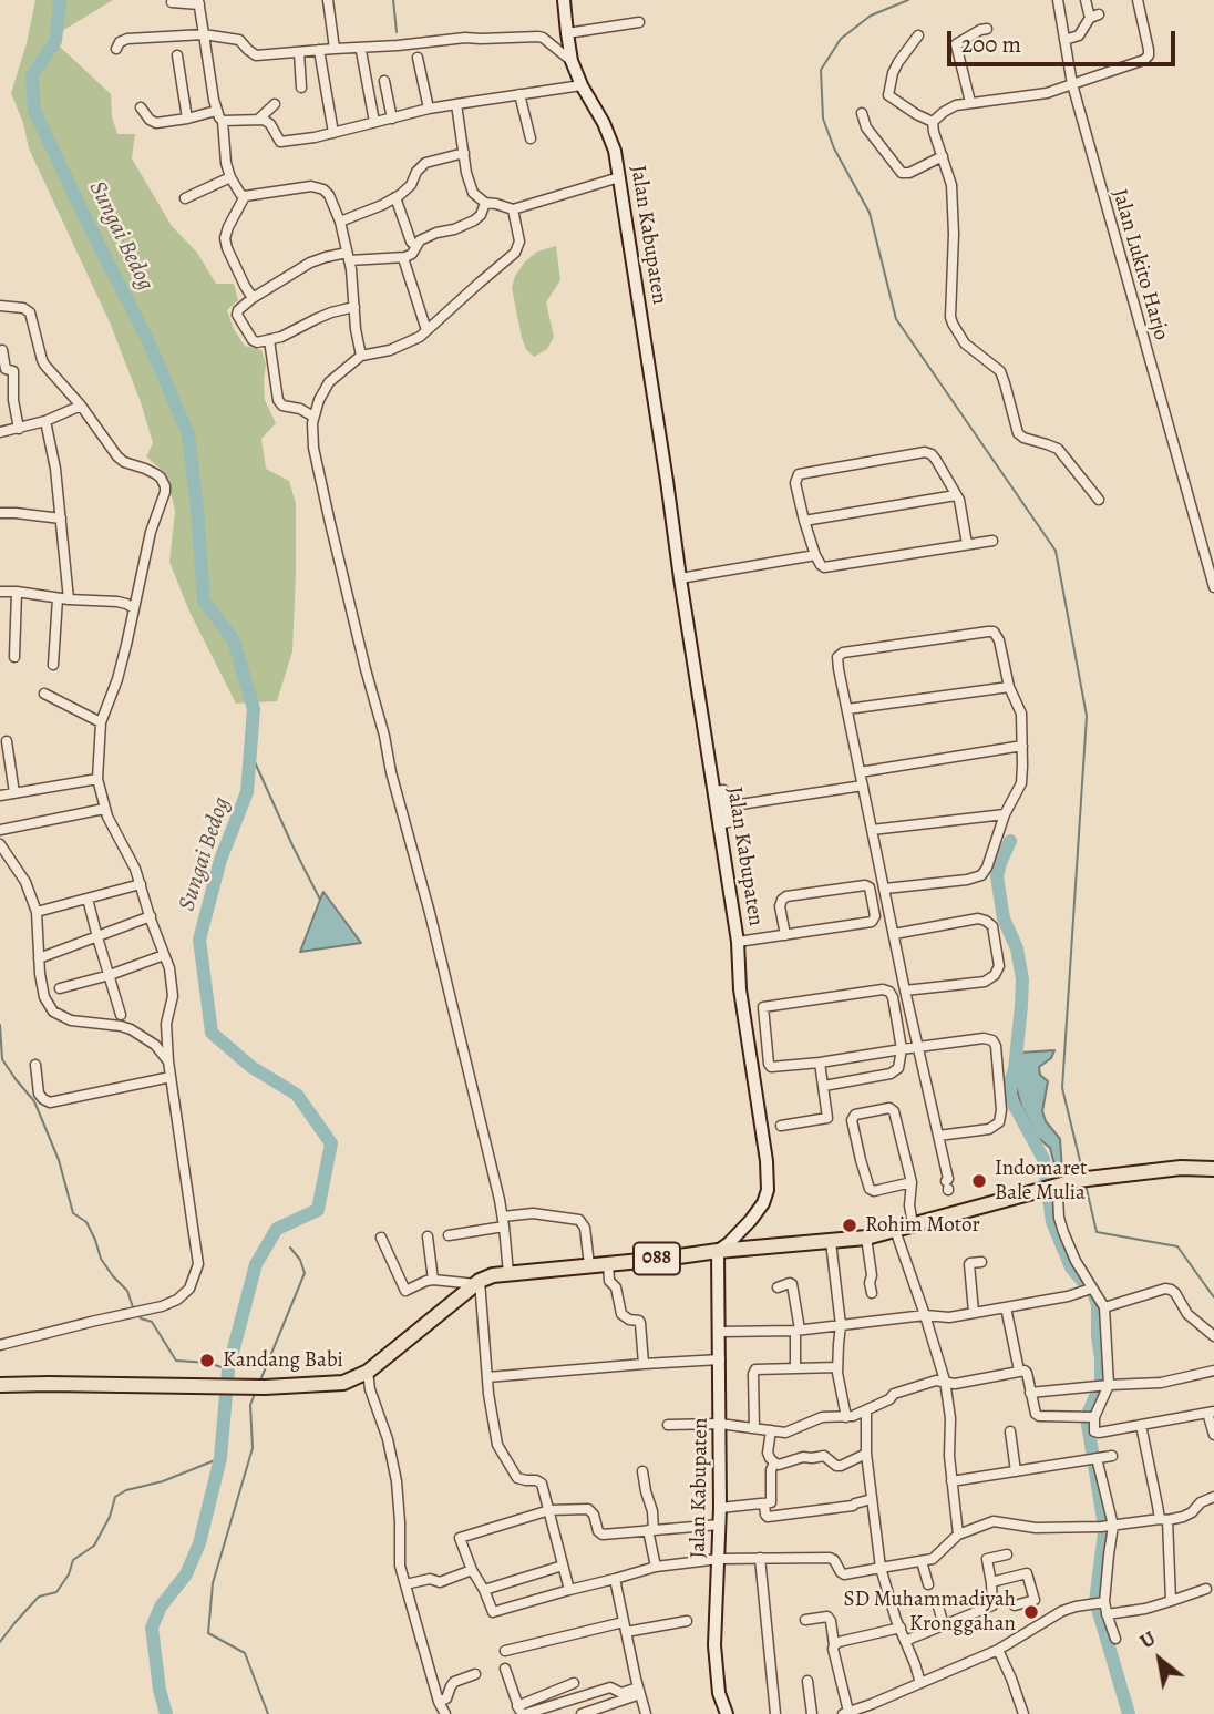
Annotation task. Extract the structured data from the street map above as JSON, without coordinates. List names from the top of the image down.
{
  "streets": {
    "main road": ["Jalan Kabupaten", "088"],
    "street": ["Jalan Lukito Harjo"]
  },
  "crossings": [
    ["Jalan Kabupaten", "088"]
  ],
  "water": ["Sungai Bedog"],
  "places": [
    "Indomaret Bale Mulia",
    "Rohim Motor",
    "Kandang Babi",
    "SD Muhammadiyah Kronggahan"
  ],
  "scale_bar": "200 m",
  "north": "top left"
}
